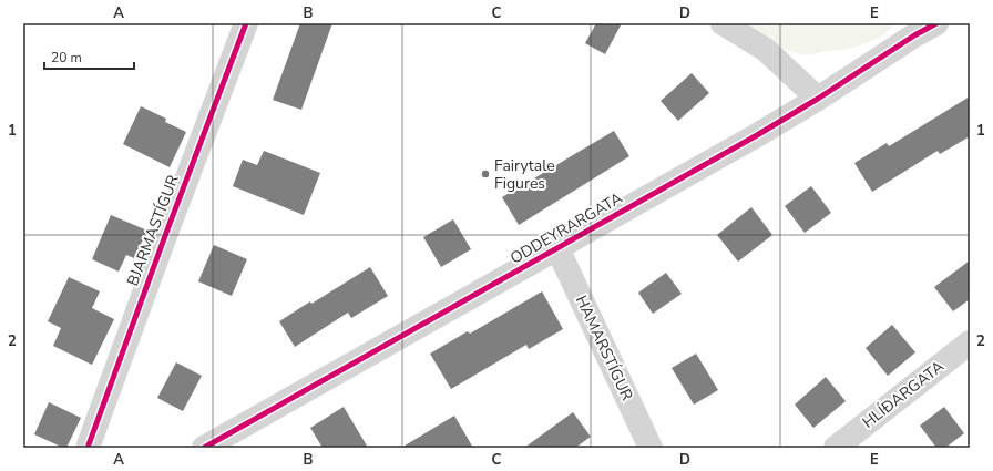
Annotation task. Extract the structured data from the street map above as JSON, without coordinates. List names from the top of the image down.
{
  "streets": {
    "street": [
      "ODDEYRARGATA",
      "BJARMASTÍGUR",
      "HAMARSTÍGUR",
      "HLÍÐARGATA"
    ]
  },
  "crossings": [
    ["ODDEYRARGATA", "HAMARSTÍGUR"]
  ],
  "places": ["Fairytale Figures"],
  "scale_bar": "20 m",
  "grid": {
    "columns": [
      "A",
      "B",
      "C",
      "D",
      "E"
    ],
    "rows": ["1", "2"]
  }
}
